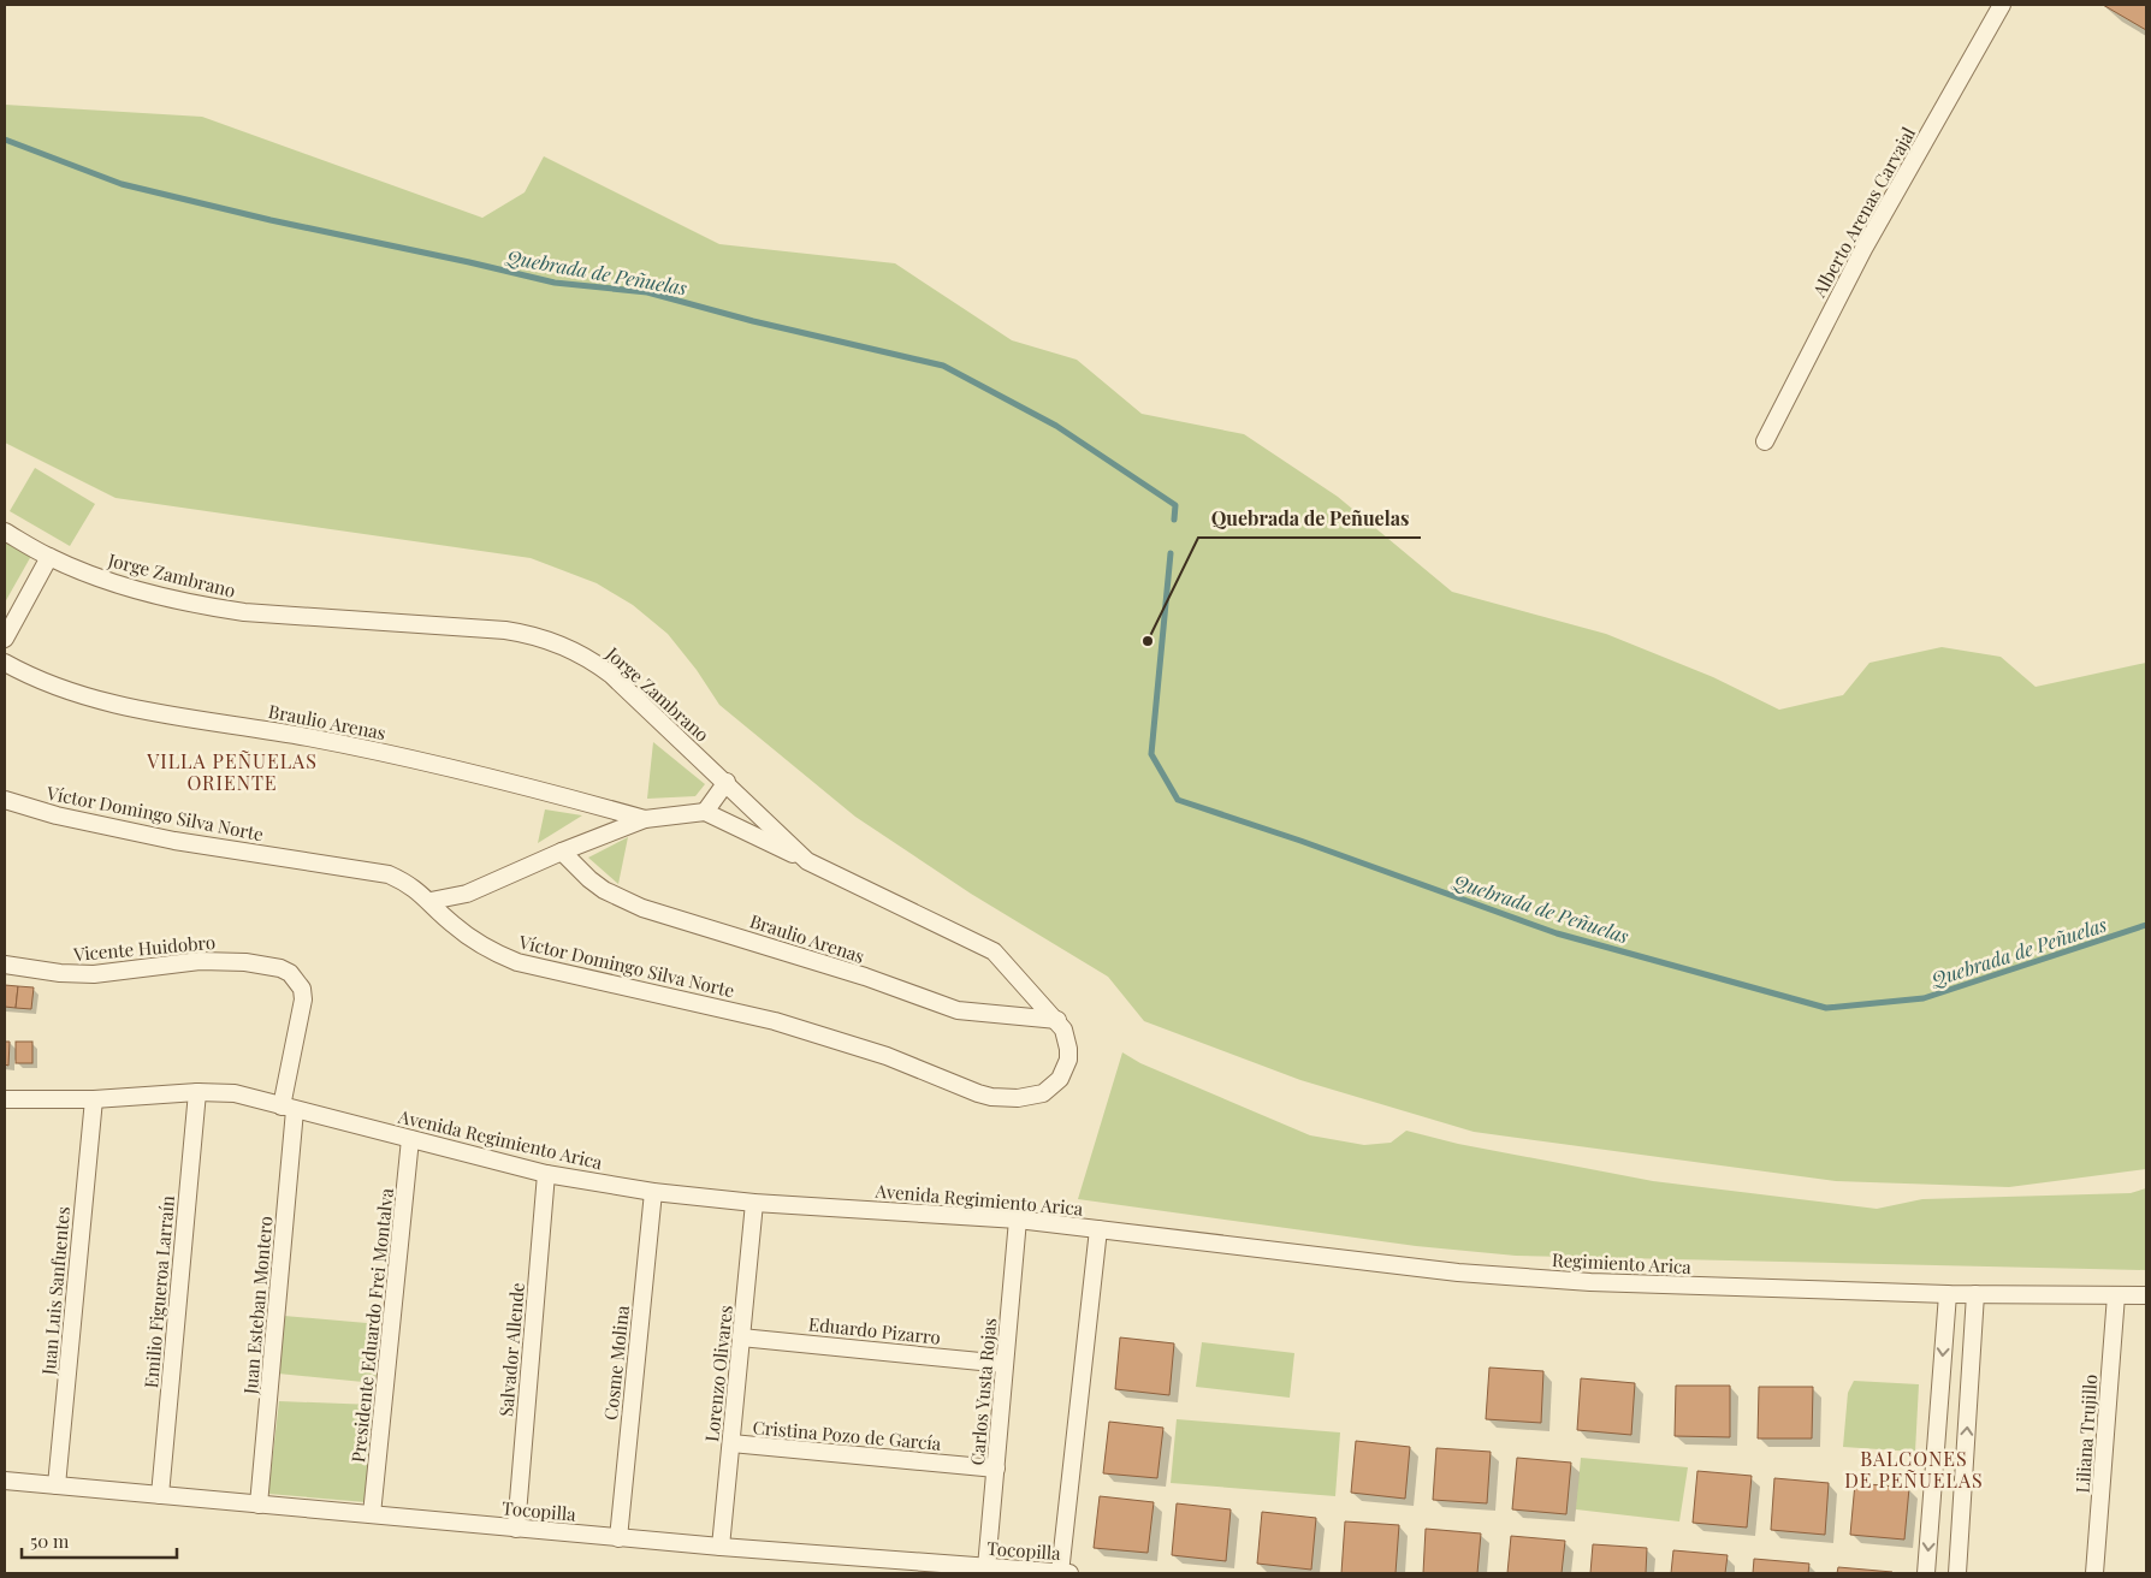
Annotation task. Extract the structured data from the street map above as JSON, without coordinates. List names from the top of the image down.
{
  "streets": {
    "street": [
      "Alberto Arenas Carvajal",
      "Jorge Zambrano",
      "Braulio Arenas",
      "Víctor Domingo Silva Norte",
      "Vicente Huidobro",
      "Avenida Regimiento Arica",
      "Regimiento Arica",
      "Juan Luis Sanfuentes",
      "Emilio Figueroa Larraín",
      "Juan Esteban Montero",
      "Presidente Eduardo Frei Montalva",
      "Eduardo Pizarro",
      "Salvador Allende",
      "Cosme Molina",
      "Lorenzo Olivares",
      "Carlos Yusta Rojas",
      "Liliana Trujillo",
      "Cristina Pozo de García",
      "Tocopilla"
    ]
  },
  "crossings": [
    ["Jorge Zambrano", "Braulio Arenas"],
    ["Jorge Zambrano", "Víctor Domingo Silva Norte"],
    ["Vicente Huidobro", "Avenida Regimiento Arica"],
    ["Vicente Huidobro", "Juan Esteban Montero"],
    ["Avenida Regimiento Arica", "Regimiento Arica"],
    ["Avenida Regimiento Arica", "Juan Luis Sanfuentes"],
    ["Avenida Regimiento Arica", "Emilio Figueroa Larraín"],
    ["Avenida Regimiento Arica", "Juan Esteban Montero"],
    ["Avenida Regimiento Arica", "Presidente Eduardo Frei Montalva"],
    ["Avenida Regimiento Arica", "Salvador Allende"],
    ["Avenida Regimiento Arica", "Cosme Molina"],
    ["Avenida Regimiento Arica", "Lorenzo Olivares"],
    ["Avenida Regimiento Arica", "Carlos Yusta Rojas"],
    ["Regimiento Arica", "Liliana Trujillo"],
    ["Juan Luis Sanfuentes", "Tocopilla"],
    ["Emilio Figueroa Larraín", "Tocopilla"],
    ["Juan Esteban Montero", "Tocopilla"],
    ["Presidente Eduardo Frei Montalva", "Tocopilla"],
    ["Eduardo Pizarro", "Lorenzo Olivares"],
    ["Eduardo Pizarro", "Carlos Yusta Rojas"],
    ["Salvador Allende", "Tocopilla"],
    ["Cosme Molina", "Tocopilla"],
    ["Lorenzo Olivares", "Cristina Pozo de García"],
    ["Lorenzo Olivares", "Tocopilla"],
    ["Carlos Yusta Rojas", "Cristina Pozo de García"],
    ["Carlos Yusta Rojas", "Tocopilla"]
  ],
  "districts": ["VILLA PEÑUELAS ORIENTE", "BALCONES DE PEÑUELAS"],
  "water": ["Quebrada de Peñuelas"],
  "places": ["Quebrada de Peñuelas"],
  "scale_bar": "50 m"
}
